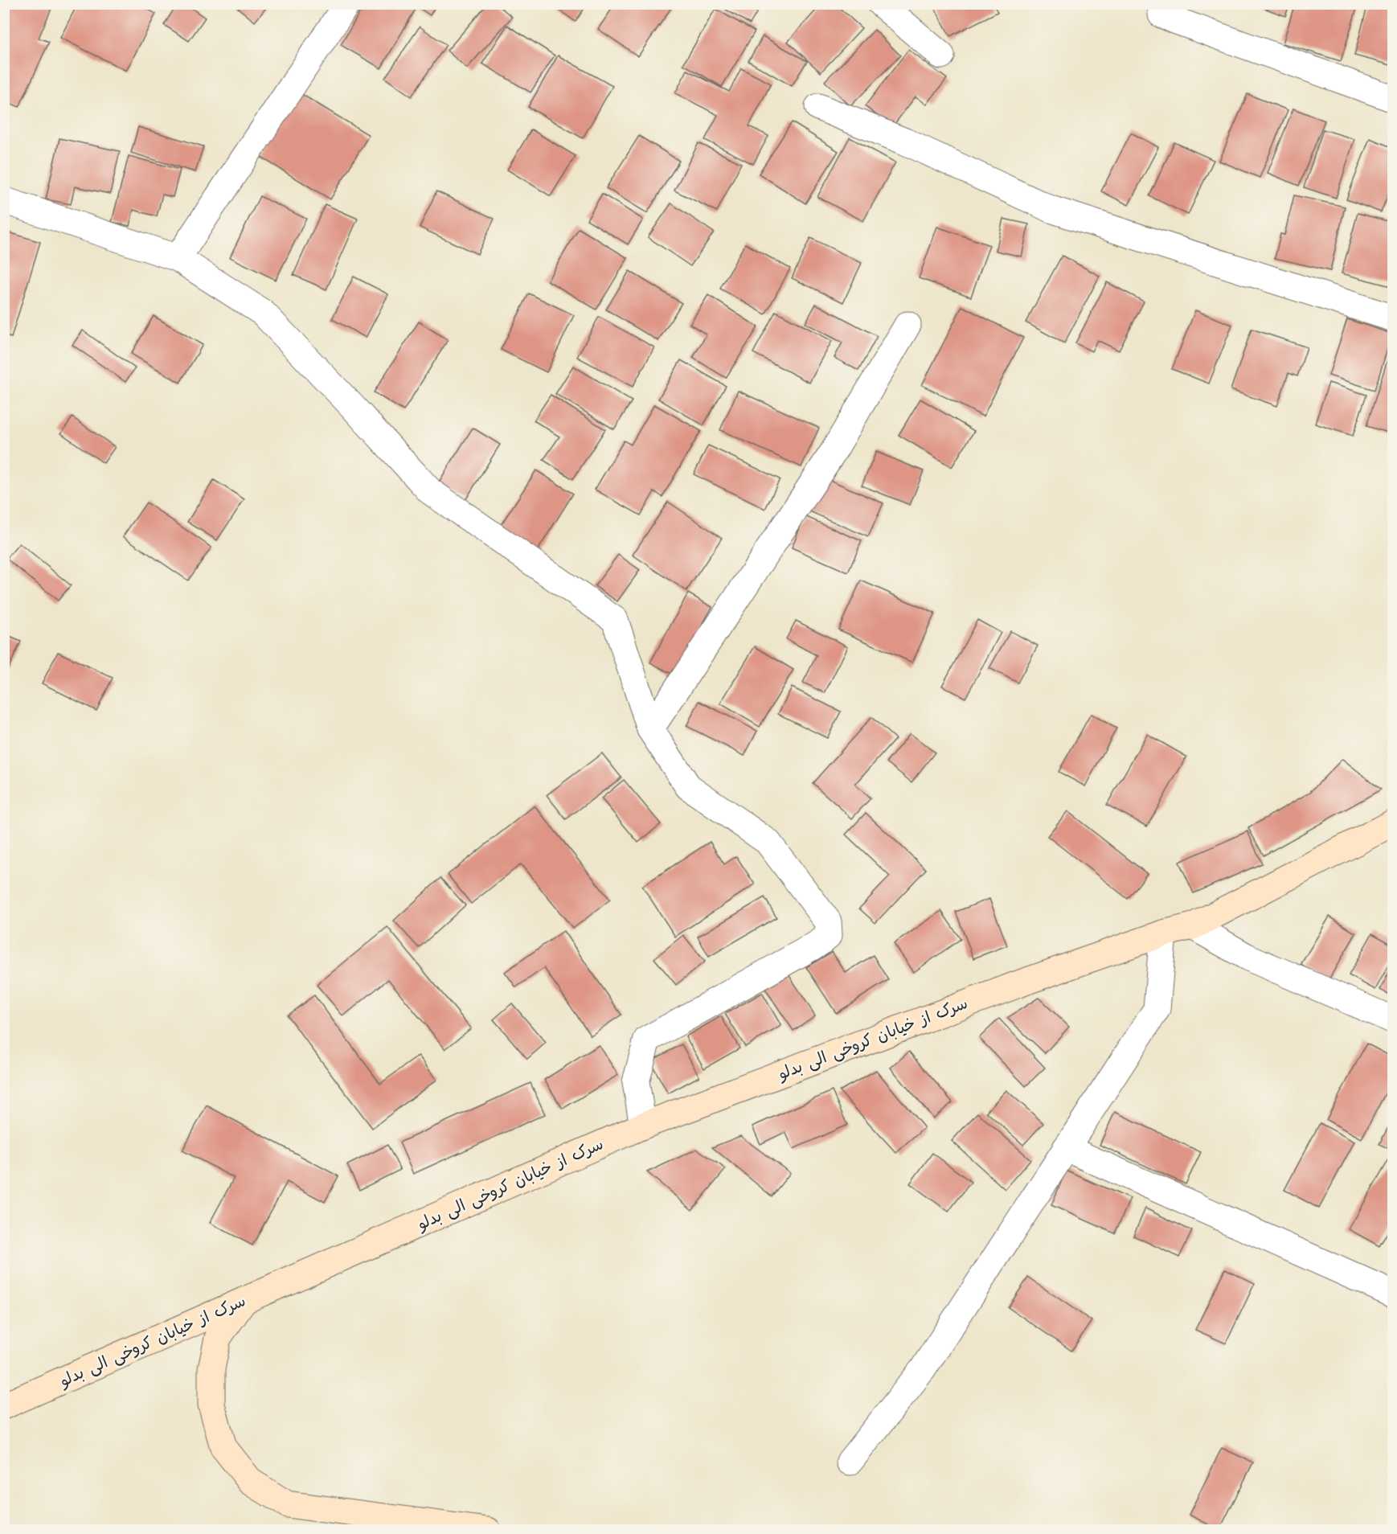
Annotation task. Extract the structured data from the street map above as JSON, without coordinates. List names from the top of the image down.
{
  "streets": {
    "main road": ["سرک از خیابان کروخی الی بدلو"]
  }
}
